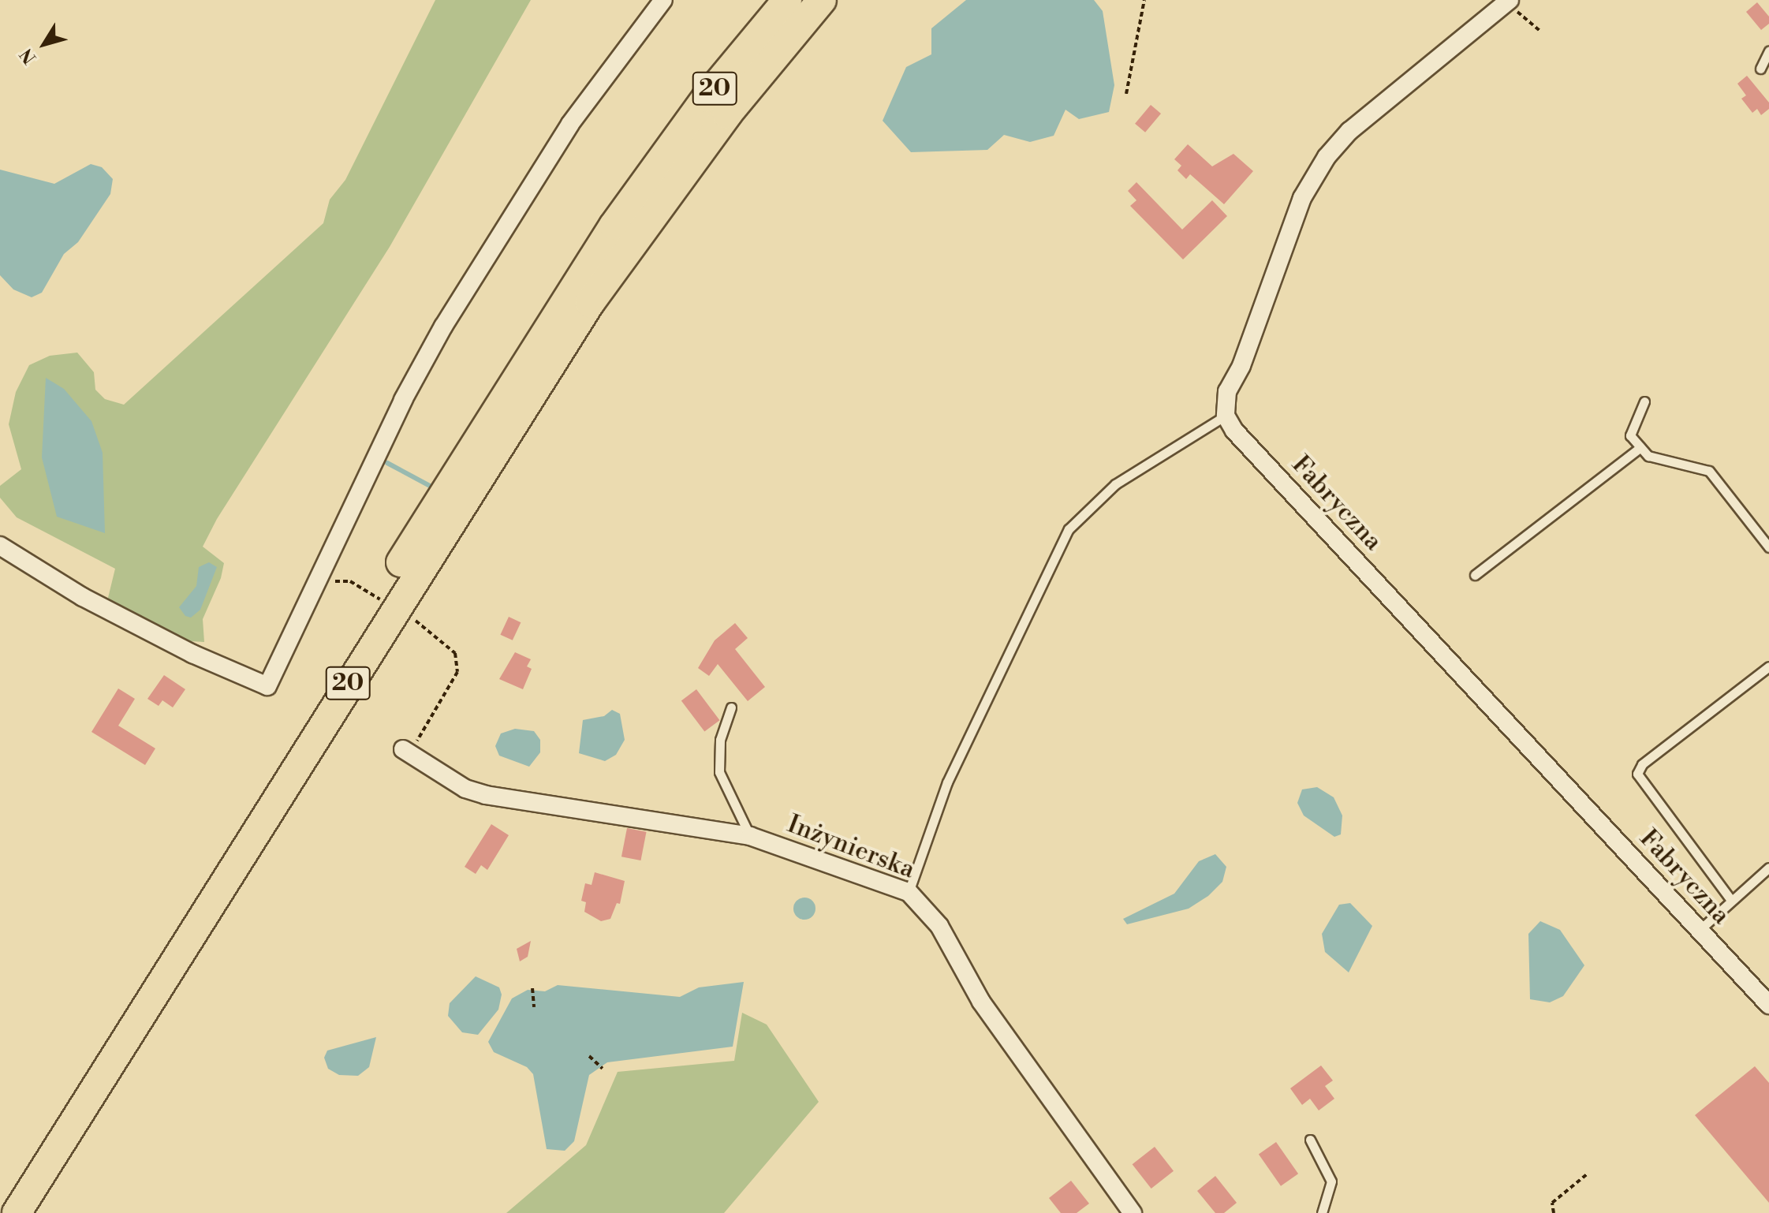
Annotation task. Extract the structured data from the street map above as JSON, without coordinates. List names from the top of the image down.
{
  "streets": {
    "main road": ["20"],
    "street": ["Fabryczna", "Inżynierska"]
  },
  "north": "bottom left"
}
